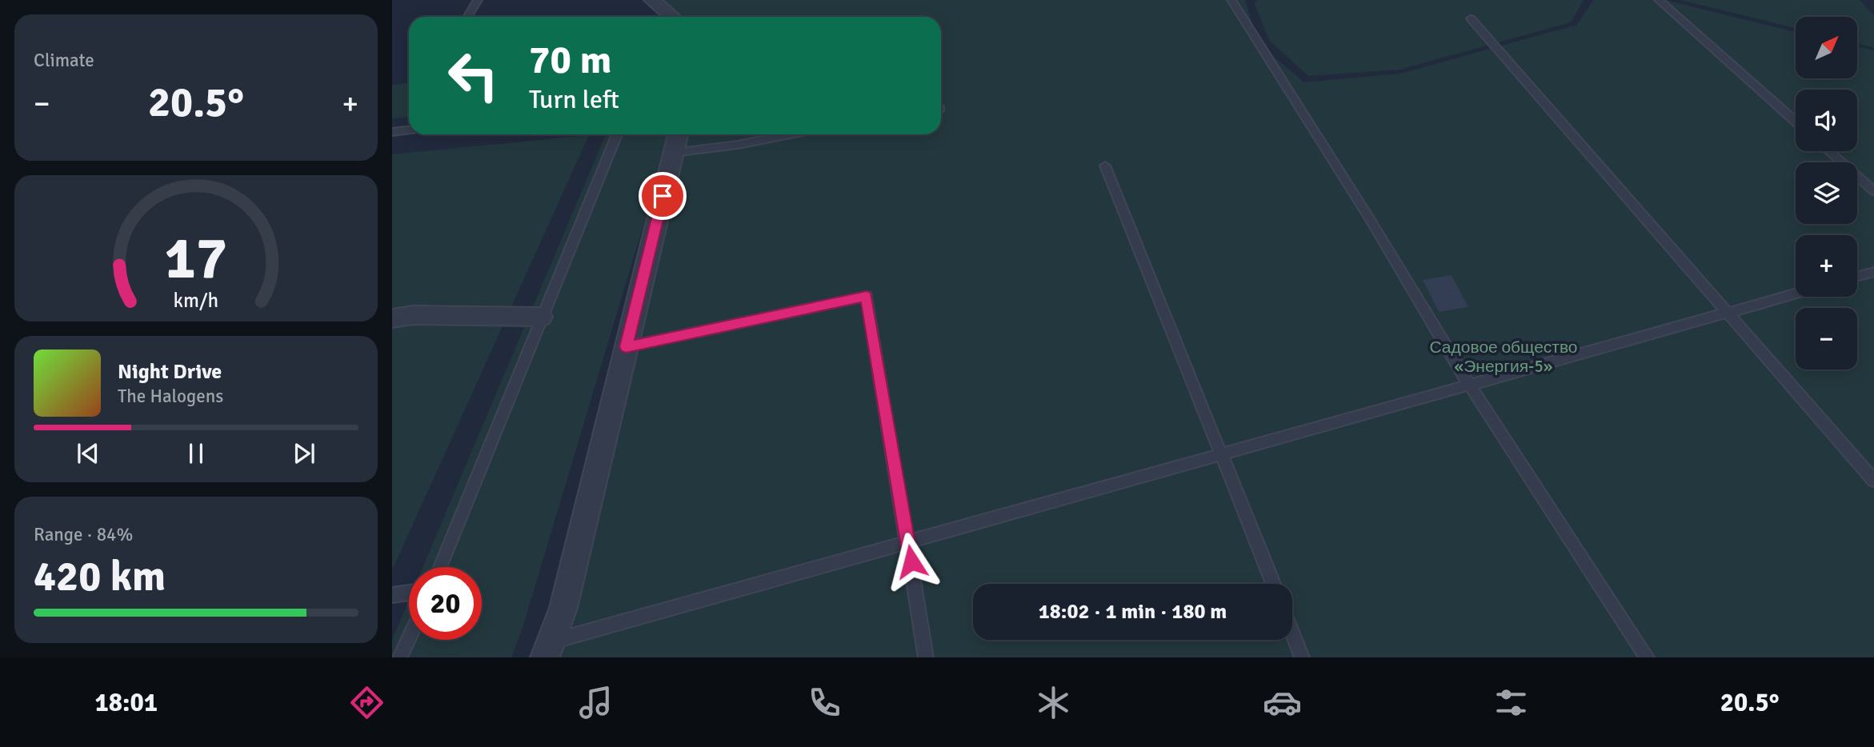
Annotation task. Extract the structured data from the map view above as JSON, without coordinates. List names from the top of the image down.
{
  "parks": ["Садовое общество «Энергия-5»"],
  "north": "top right",
  "page": {
    "tile": [
      "Climate",
      ["Range · 84%", "420 km"]
    ],
    "map_buttons": ["+", "−"],
    "turn": ["70 m", "Turn left"],
    "heat": ["−", "20.5°", "+"],
    "song": ["Night Drive", "The Halogens"],
    "limit": "20",
    "trip": "18:02 · 1 min · 180 m",
    "tabs": ["18:01", "20.5°"],
    "gauge": ["17", "km/h"]
  }
}
